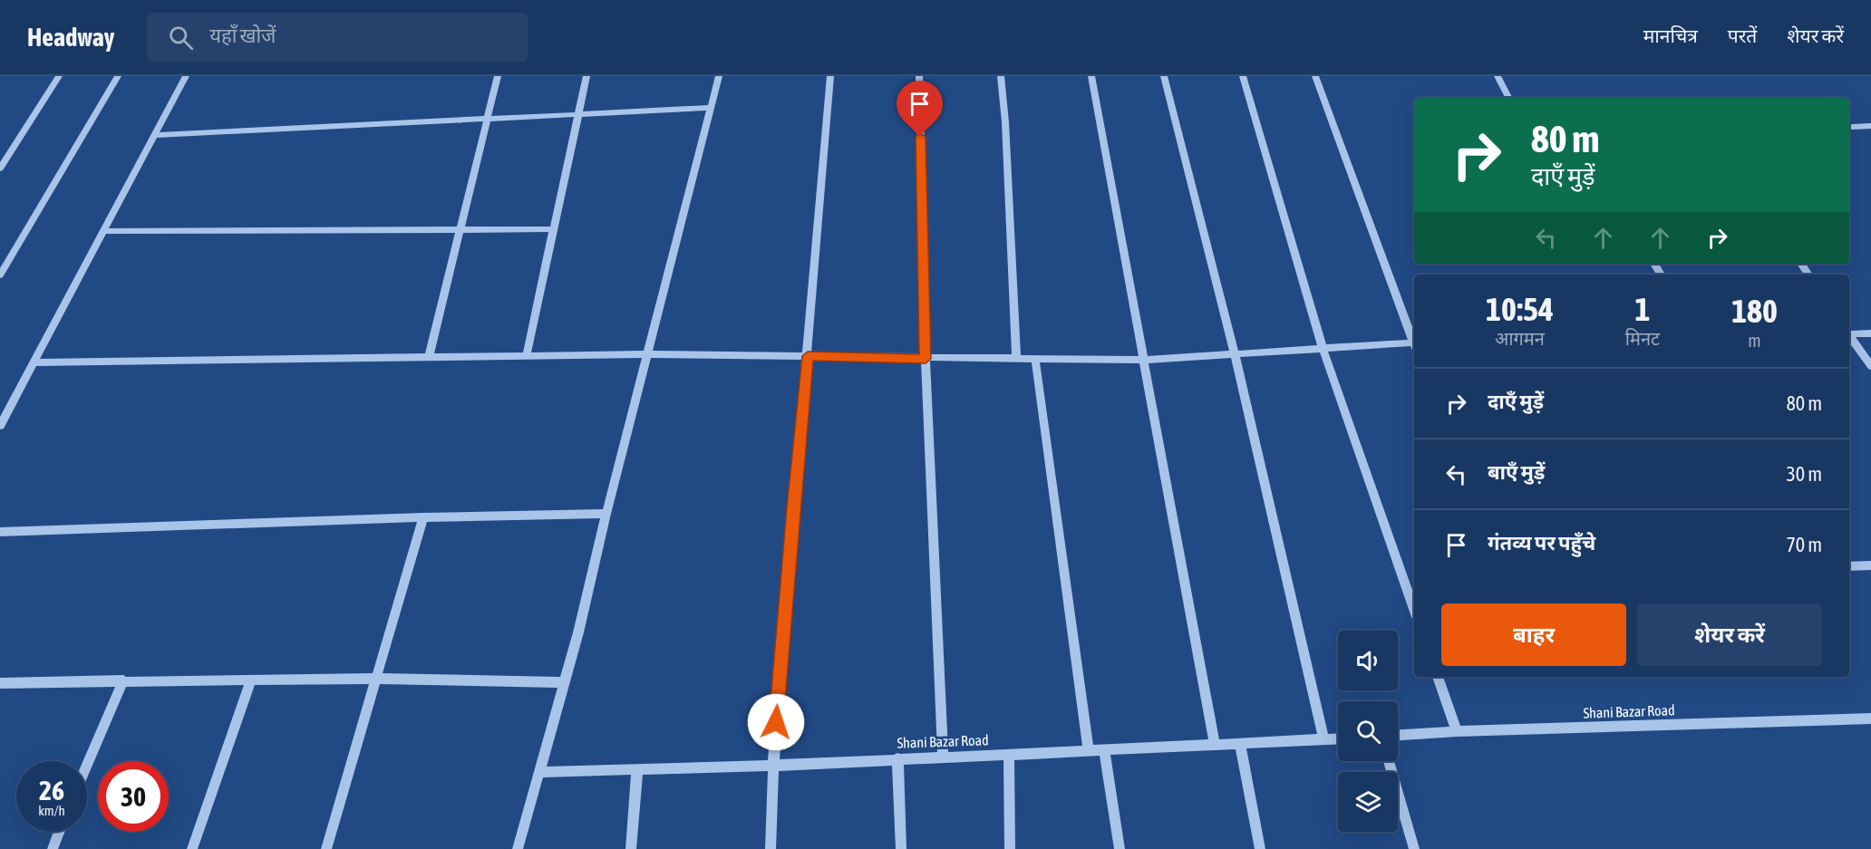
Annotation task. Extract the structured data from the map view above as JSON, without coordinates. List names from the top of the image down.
{
  "streets": {
    "street": ["Shani Bazar Road"]
  },
  "page": {
    "header": "Headway",
    "search": "यहाँ खोजें",
    "nav": ["मानचित्र", "परतें", "शेयर करें"],
    "turn": ["80 m", "दाएँ मुड़ें"],
    "eta": [
      "10:54",
      "आगमन",
      "1",
      "मिनट",
      "180",
      "m"
    ],
    "list": [
      {
        "name": "दाएँ मुड़ें",
        "value": "80 m"
      },
      {
        "name": "बाएँ मुड़ें",
        "value": "30 m"
      },
      {
        "name": "गंतव्य पर पहुँचे",
        "value": "70 m"
      }
    ],
    "buttons": ["बाहर", "शेयर करें"],
    "speed": "26 km/h",
    "limit": "30"
  }
}
